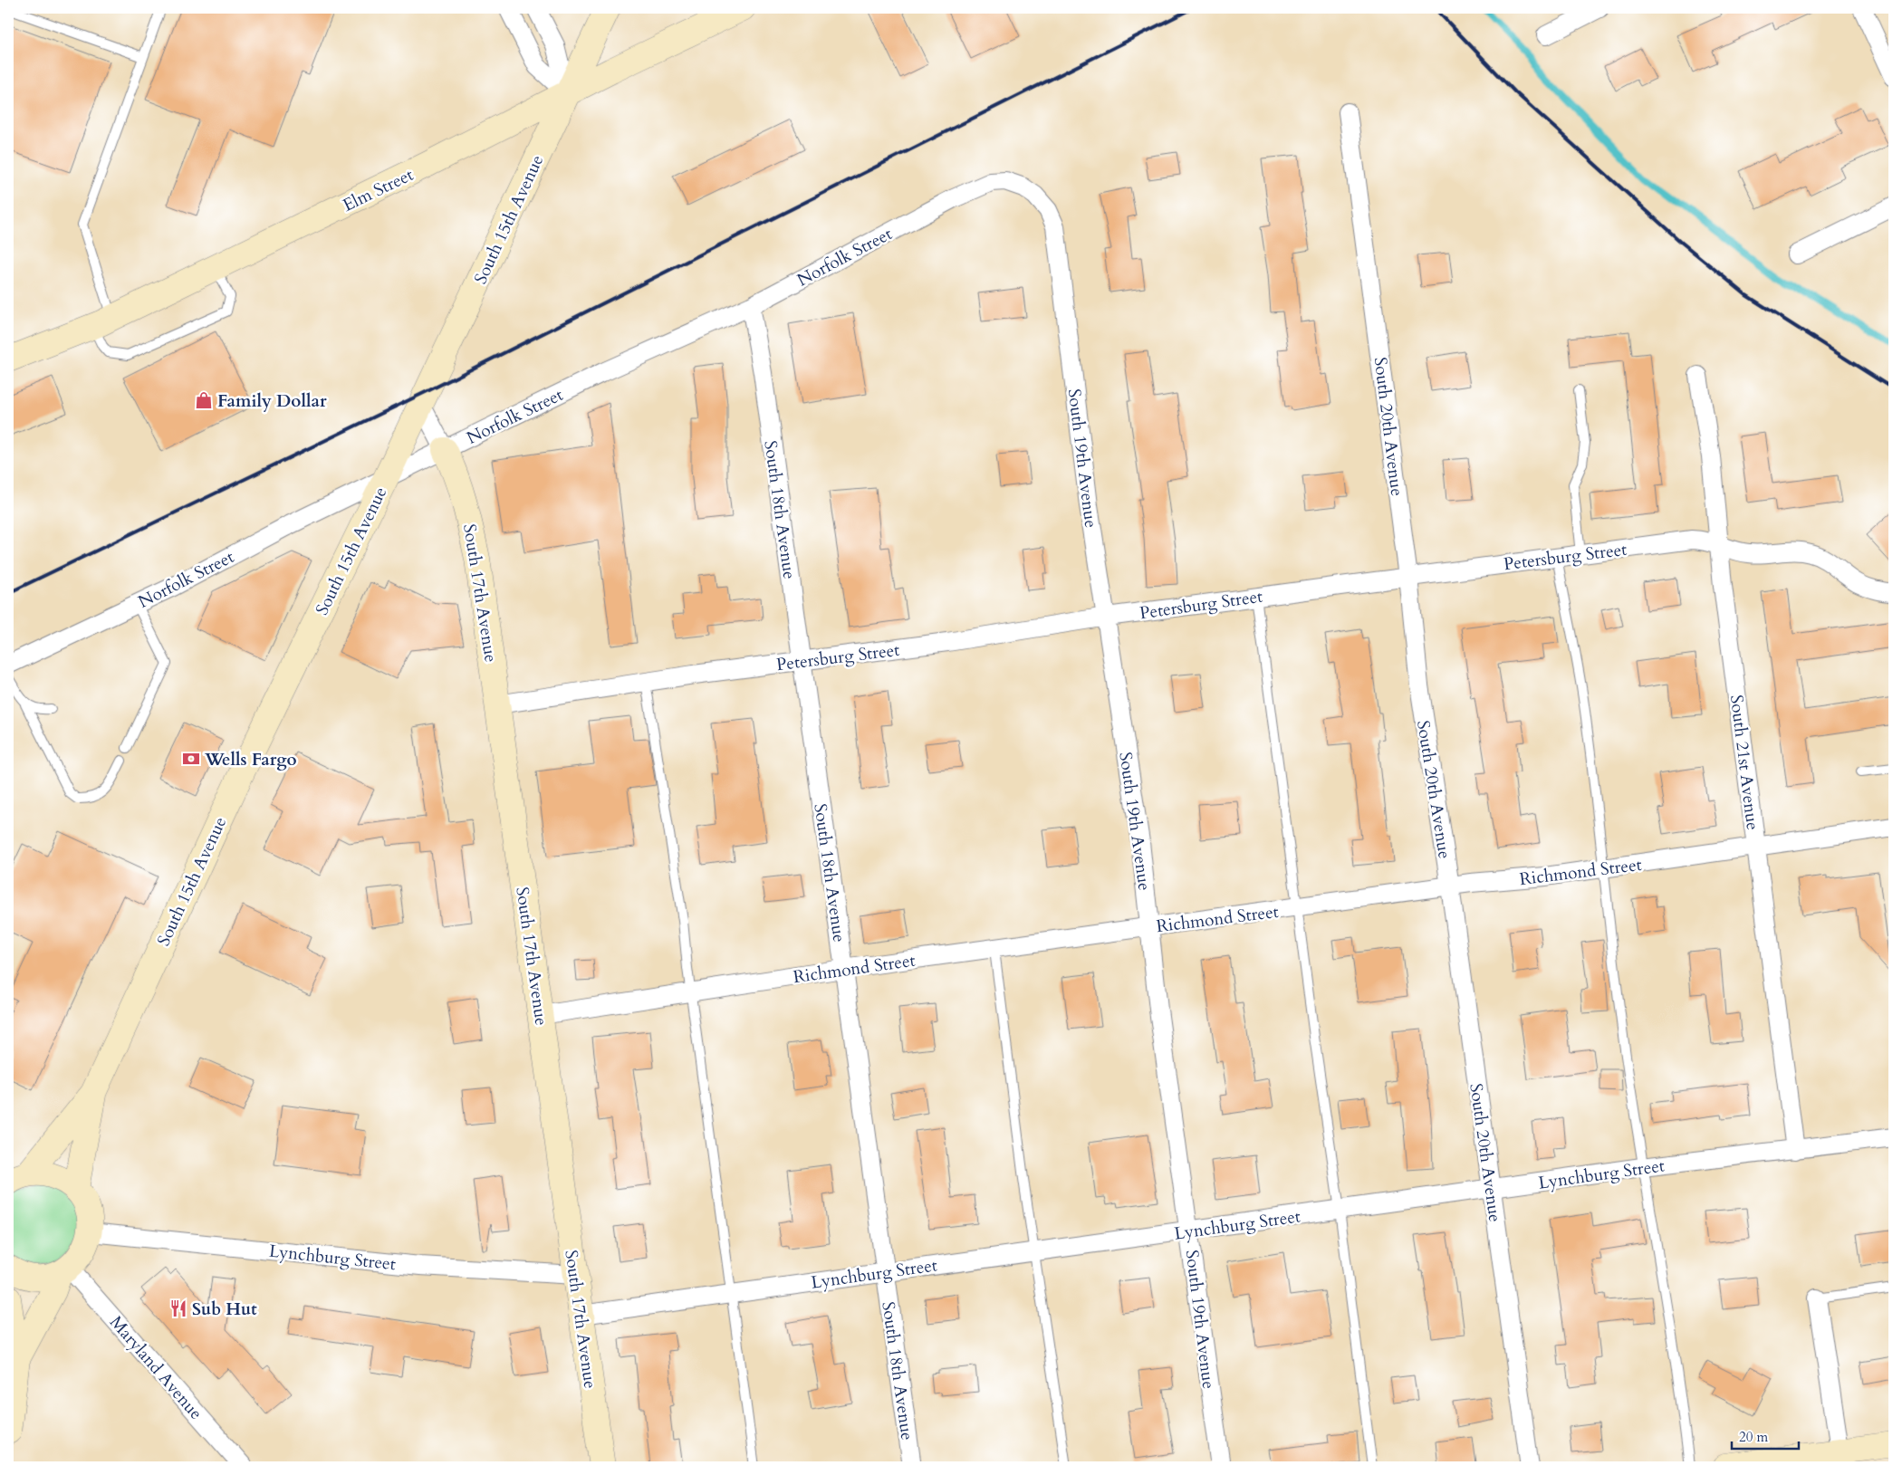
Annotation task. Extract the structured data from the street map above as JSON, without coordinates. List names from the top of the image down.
{
  "streets": {
    "street": [
      "Elm Street",
      "South 15th Avenue",
      "Norfolk Street",
      "South 20th Avenue",
      "South 19th Avenue",
      "South 18th Avenue",
      "Petersburg Street",
      "South 17th Avenue",
      "South 21st Avenue",
      "Richmond Street",
      "Lynchburg Street",
      "Maryland Avenue"
    ]
  },
  "crossings": [
    ["Elm Street", "South 15th Avenue"],
    ["South 15th Avenue", "Norfolk Street"],
    ["Norfolk Street", "South 19th Avenue"],
    ["Norfolk Street", "South 18th Avenue"],
    ["Norfolk Street", "South 17th Avenue"],
    ["South 20th Avenue", "Petersburg Street"],
    ["South 20th Avenue", "Richmond Street"],
    ["South 20th Avenue", "Lynchburg Street"],
    ["South 19th Avenue", "Petersburg Street"],
    ["South 19th Avenue", "Richmond Street"],
    ["South 19th Avenue", "Lynchburg Street"],
    ["South 18th Avenue", "Petersburg Street"],
    ["South 18th Avenue", "Richmond Street"],
    ["South 18th Avenue", "Lynchburg Street"],
    ["Petersburg Street", "South 17th Avenue"],
    ["Petersburg Street", "South 21st Avenue"],
    ["South 17th Avenue", "Richmond Street"],
    ["South 17th Avenue", "Lynchburg Street"],
    ["South 21st Avenue", "Richmond Street"],
    ["South 21st Avenue", "Lynchburg Street"]
  ],
  "places": {
    "shop": ["Family Dollar"],
    "bank": ["Wells Fargo"],
    "restaurant": ["Sub Hut"]
  },
  "scale_bar": "20 m"
}
